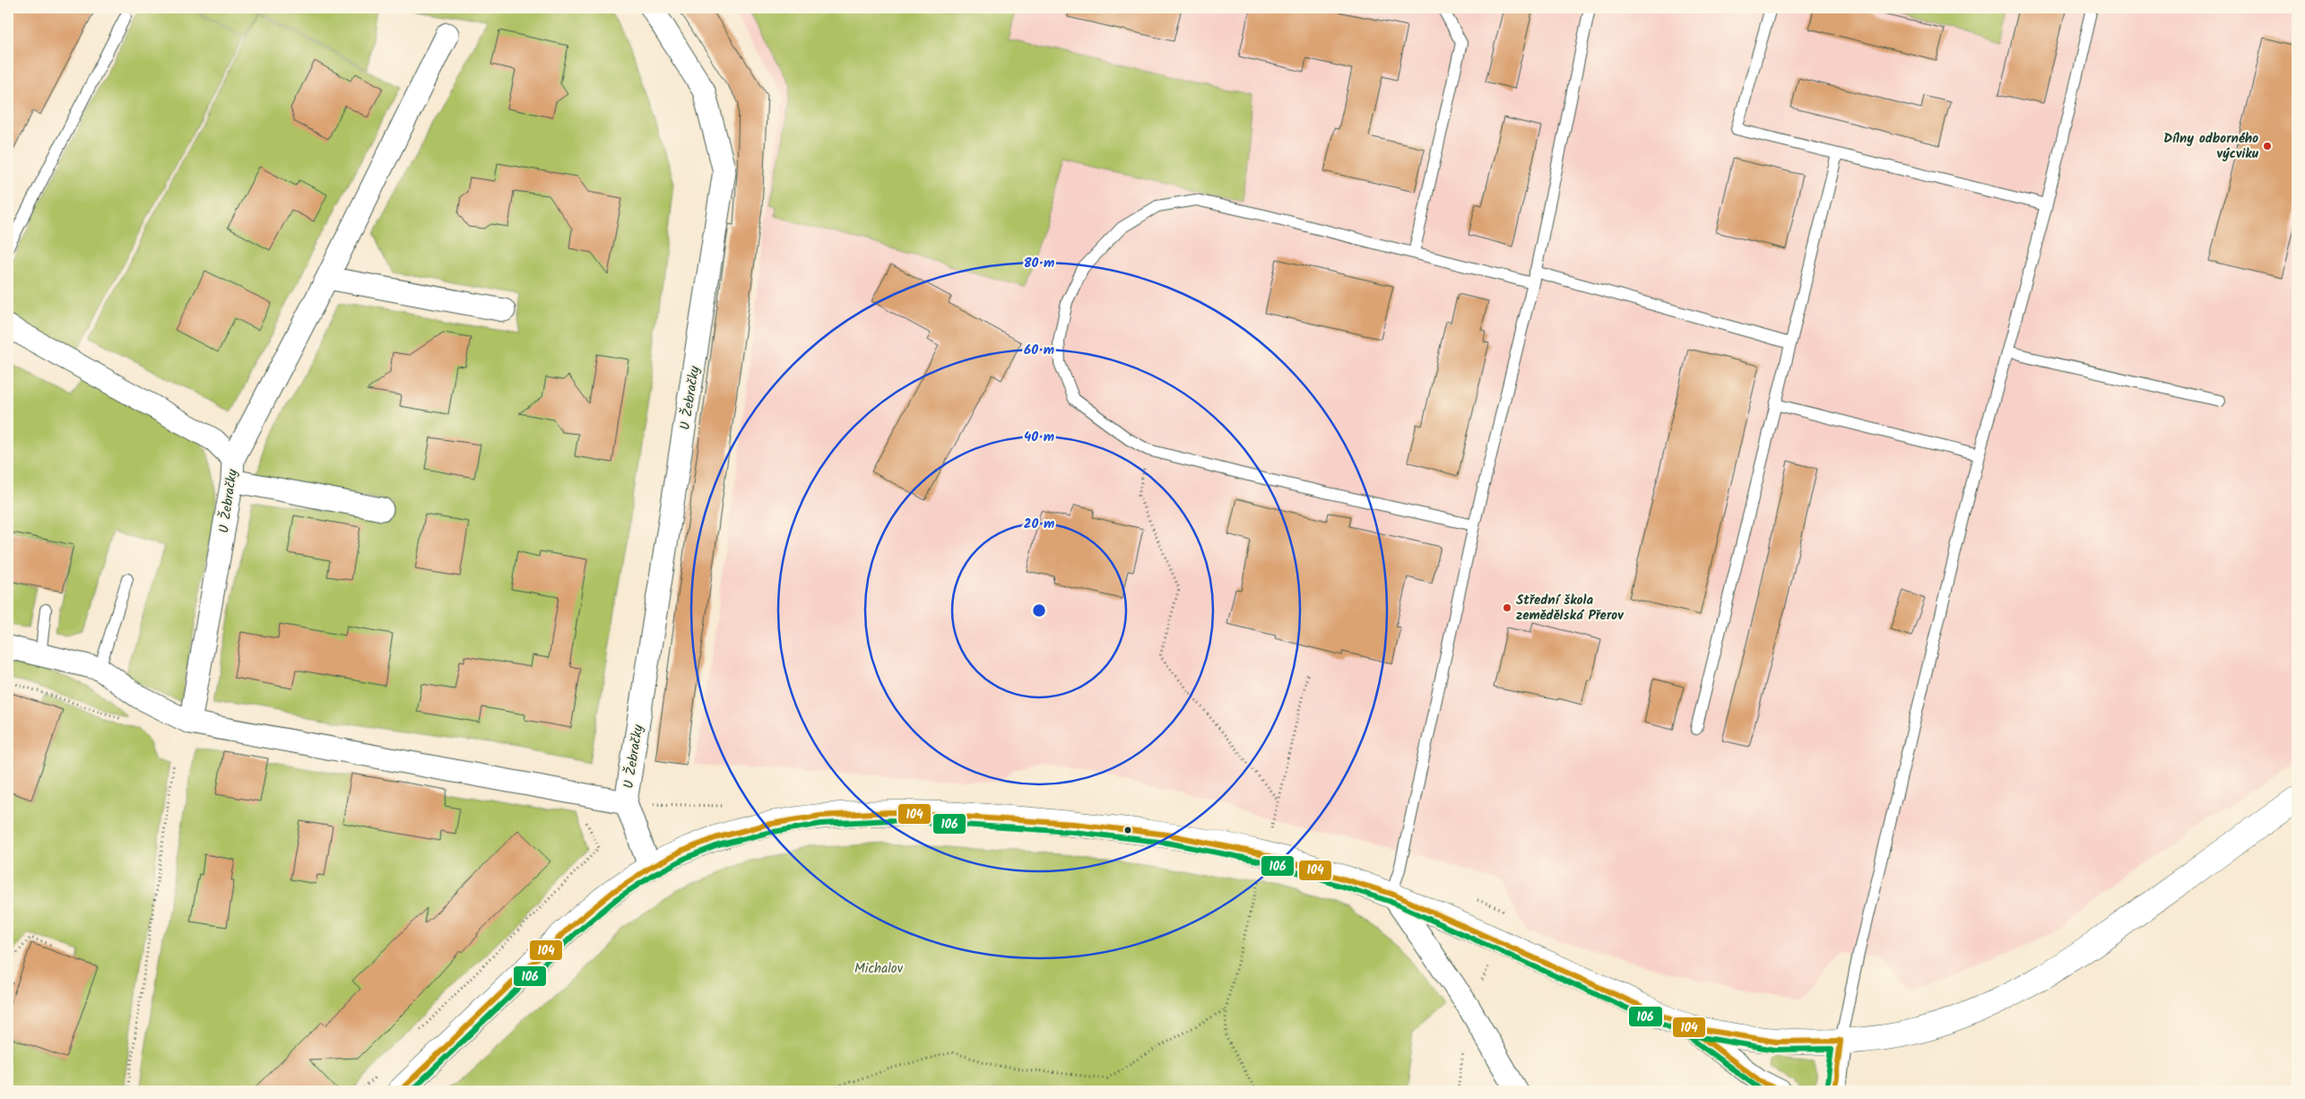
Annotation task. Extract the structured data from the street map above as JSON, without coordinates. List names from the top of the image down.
{
  "streets": {
    "street": ["U Žebračky"]
  },
  "parks": ["Michalov"],
  "places": ["Dílny odborného výcviku", "Střední škola zemědělská Přerov"],
  "lines": ["transit line 104", "transit line 106"],
  "rings": [
    "80 m",
    "60 m",
    "40 m",
    "20 m"
  ]
}
